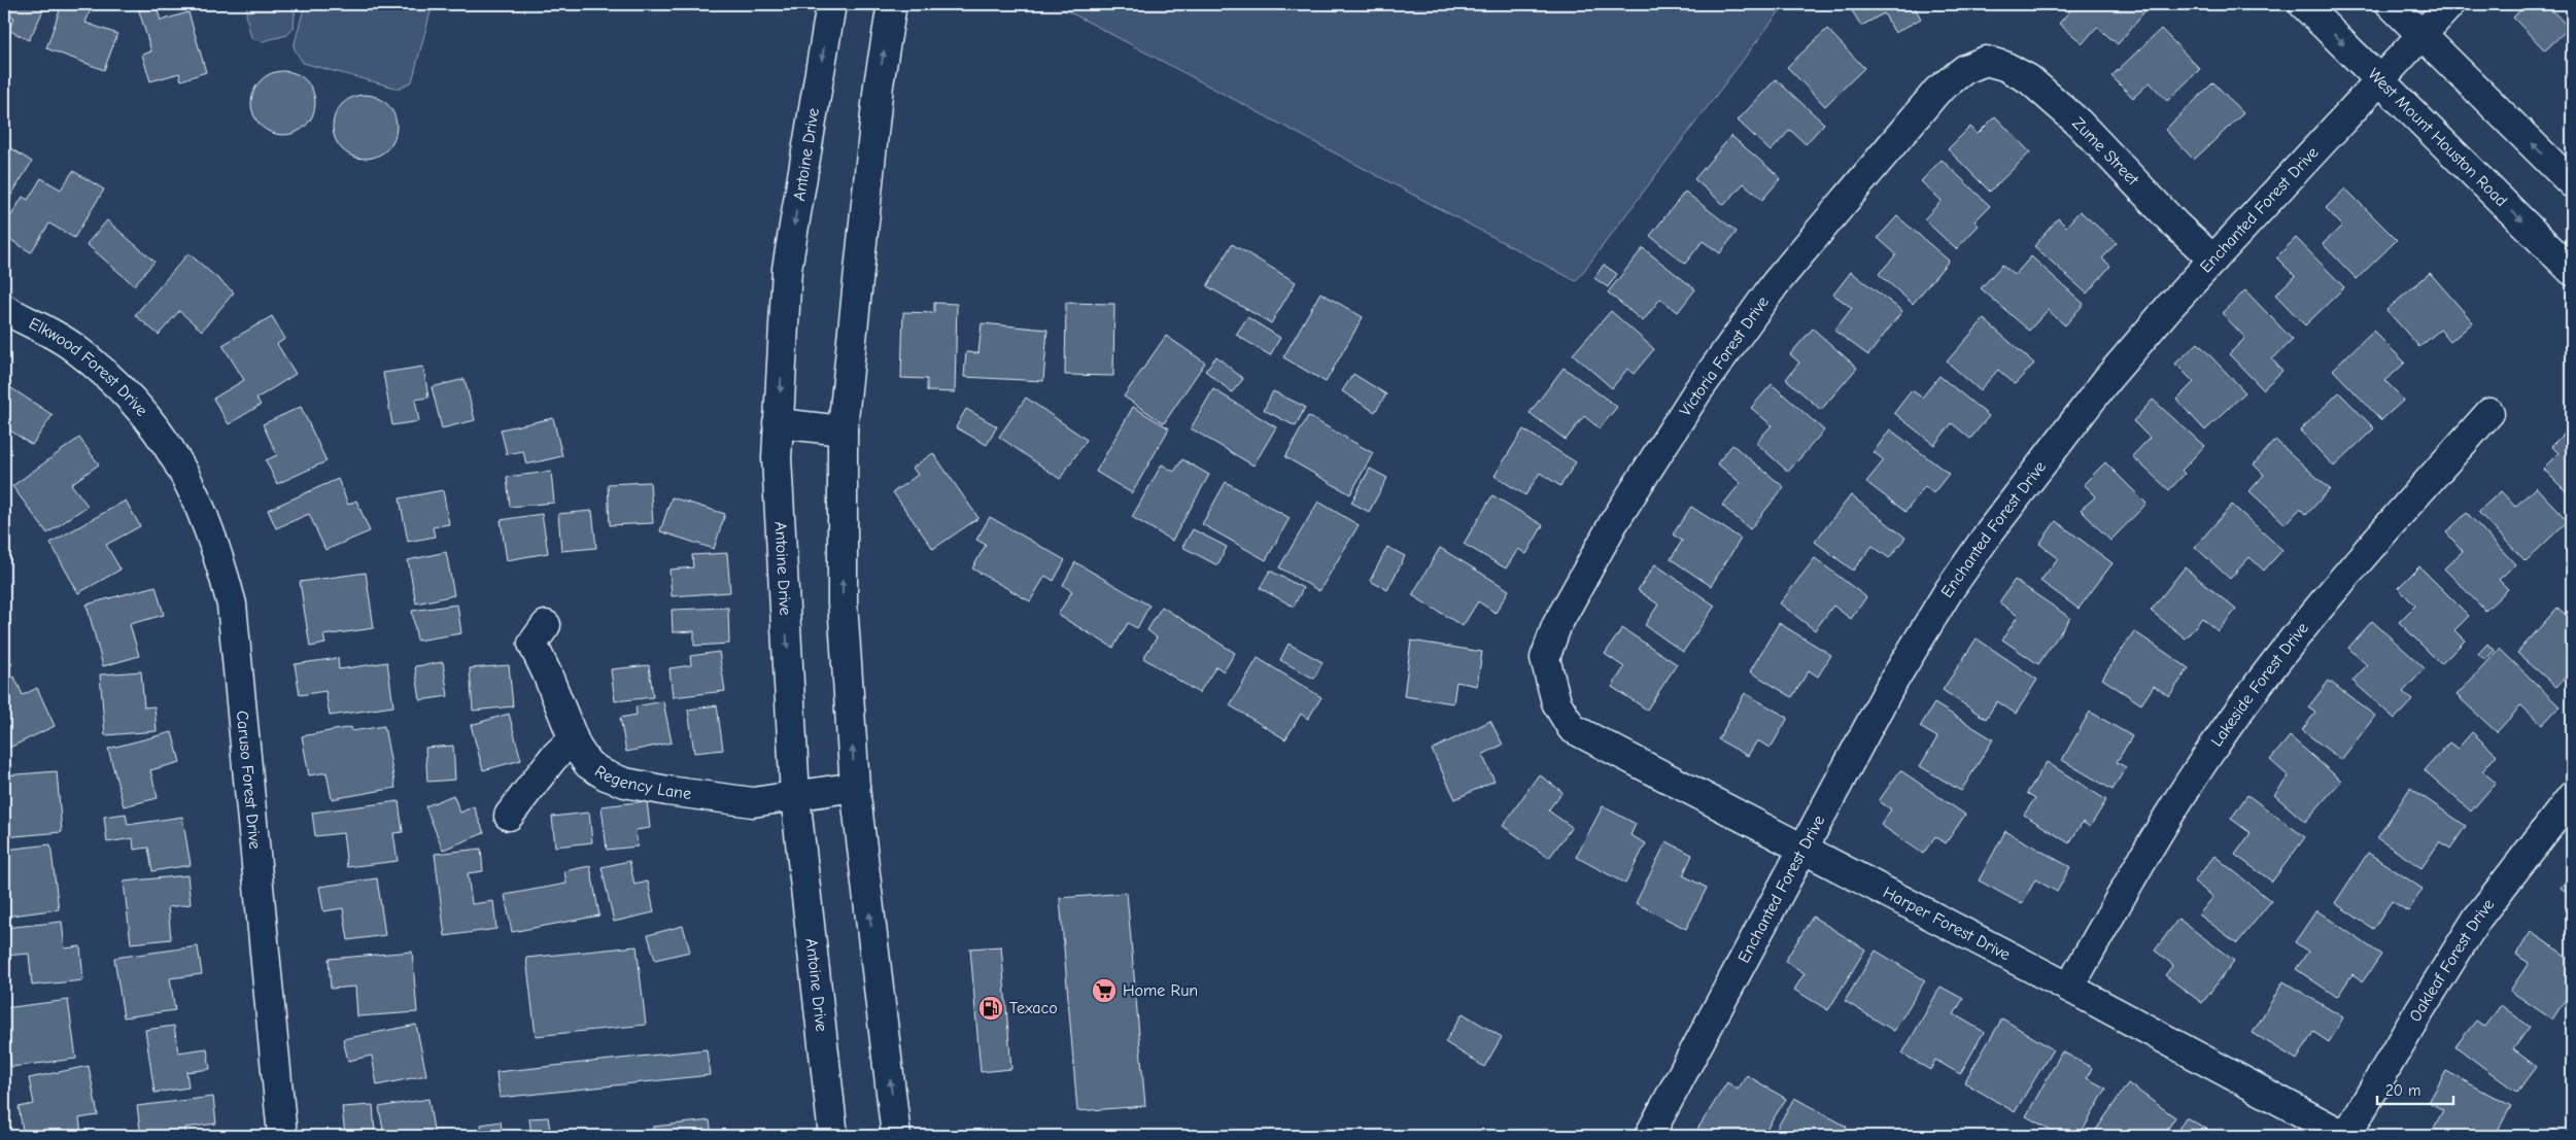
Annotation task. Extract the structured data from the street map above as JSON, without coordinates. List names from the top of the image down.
{
  "streets": {
    "street": [
      "West Mount Houston Road",
      "Zume Street",
      "Antoine Drive",
      "Enchanted Forest Drive",
      "Victoria Forest Drive",
      "Elkwood Forest Drive",
      "Lakeside Forest Drive",
      "Caruso Forest Drive",
      "Regency Lane",
      "Harper Forest Drive",
      "Oakleaf Forest Drive"
    ]
  },
  "crossings": [
    ["West Mount Houston Road", "Enchanted Forest Drive"],
    ["Zume Street", "Enchanted Forest Drive"],
    ["Zume Street", "Victoria Forest Drive"],
    ["Antoine Drive", "Regency Lane"],
    ["Enchanted Forest Drive", "Harper Forest Drive"],
    ["Victoria Forest Drive", "Harper Forest Drive"],
    ["Elkwood Forest Drive", "Caruso Forest Drive"],
    ["Lakeside Forest Drive", "Harper Forest Drive"],
    ["Harper Forest Drive", "Oakleaf Forest Drive"]
  ],
  "places": {
    "supermarket": ["Home Run"],
    "fuel station": ["Texaco"]
  },
  "scale_bar": "20 m"
}
